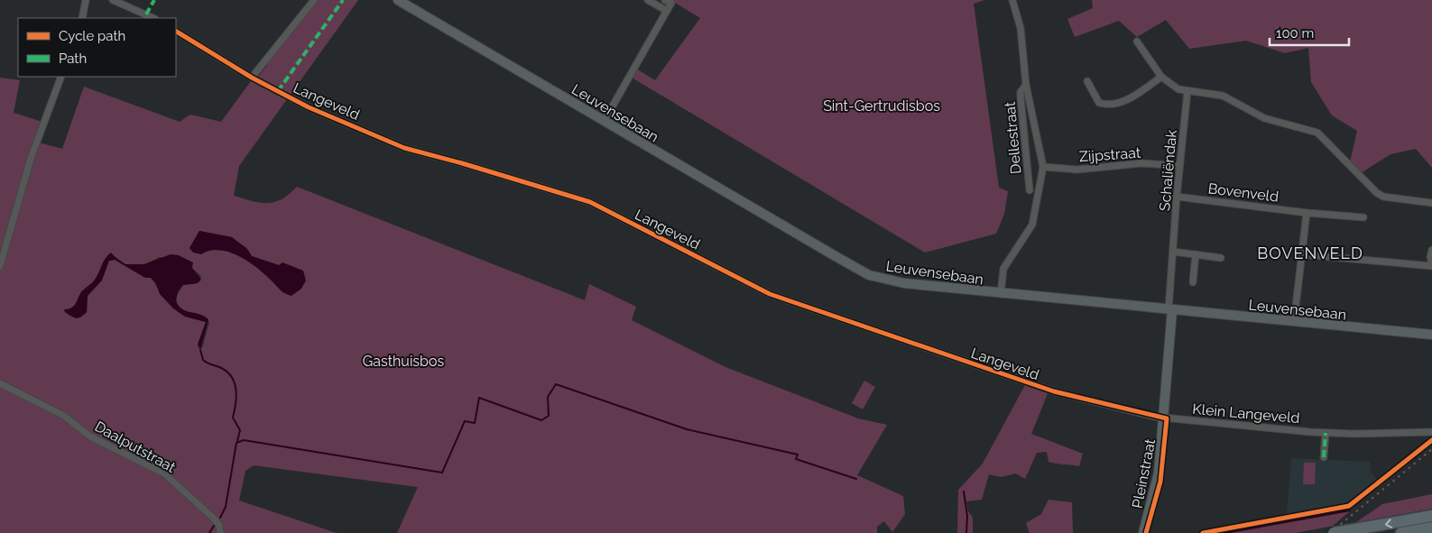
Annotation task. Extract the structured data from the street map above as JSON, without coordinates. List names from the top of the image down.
{
  "streets": {
    "street": [
      "Langeveld",
      "Leuvensebaan",
      "Dellestraat",
      "Zijpstraat",
      "Schaliëndak",
      "Bovenveld",
      "Klein Langeveld",
      "Daalputstraat",
      "Pleinstraat"
    ]
  },
  "crossings": [
    ["Langeveld", "Klein Langeveld"],
    ["Langeveld", "Pleinstraat"],
    ["Leuvensebaan", "Dellestraat"],
    ["Leuvensebaan", "Schaliëndak"],
    ["Leuvensebaan", "Pleinstraat"],
    ["Dellestraat", "Zijpstraat"],
    ["Zijpstraat", "Schaliëndak"],
    ["Schaliëndak", "Bovenveld"],
    ["Schaliëndak", "Pleinstraat"],
    ["Klein Langeveld", "Pleinstraat"]
  ],
  "districts": ["BOVENVELD"],
  "parks": ["Sint-Gertrudisbos", "Gasthuisbos"],
  "legend": ["Cycle path", "Path"],
  "scale_bar": "100 m"
}
